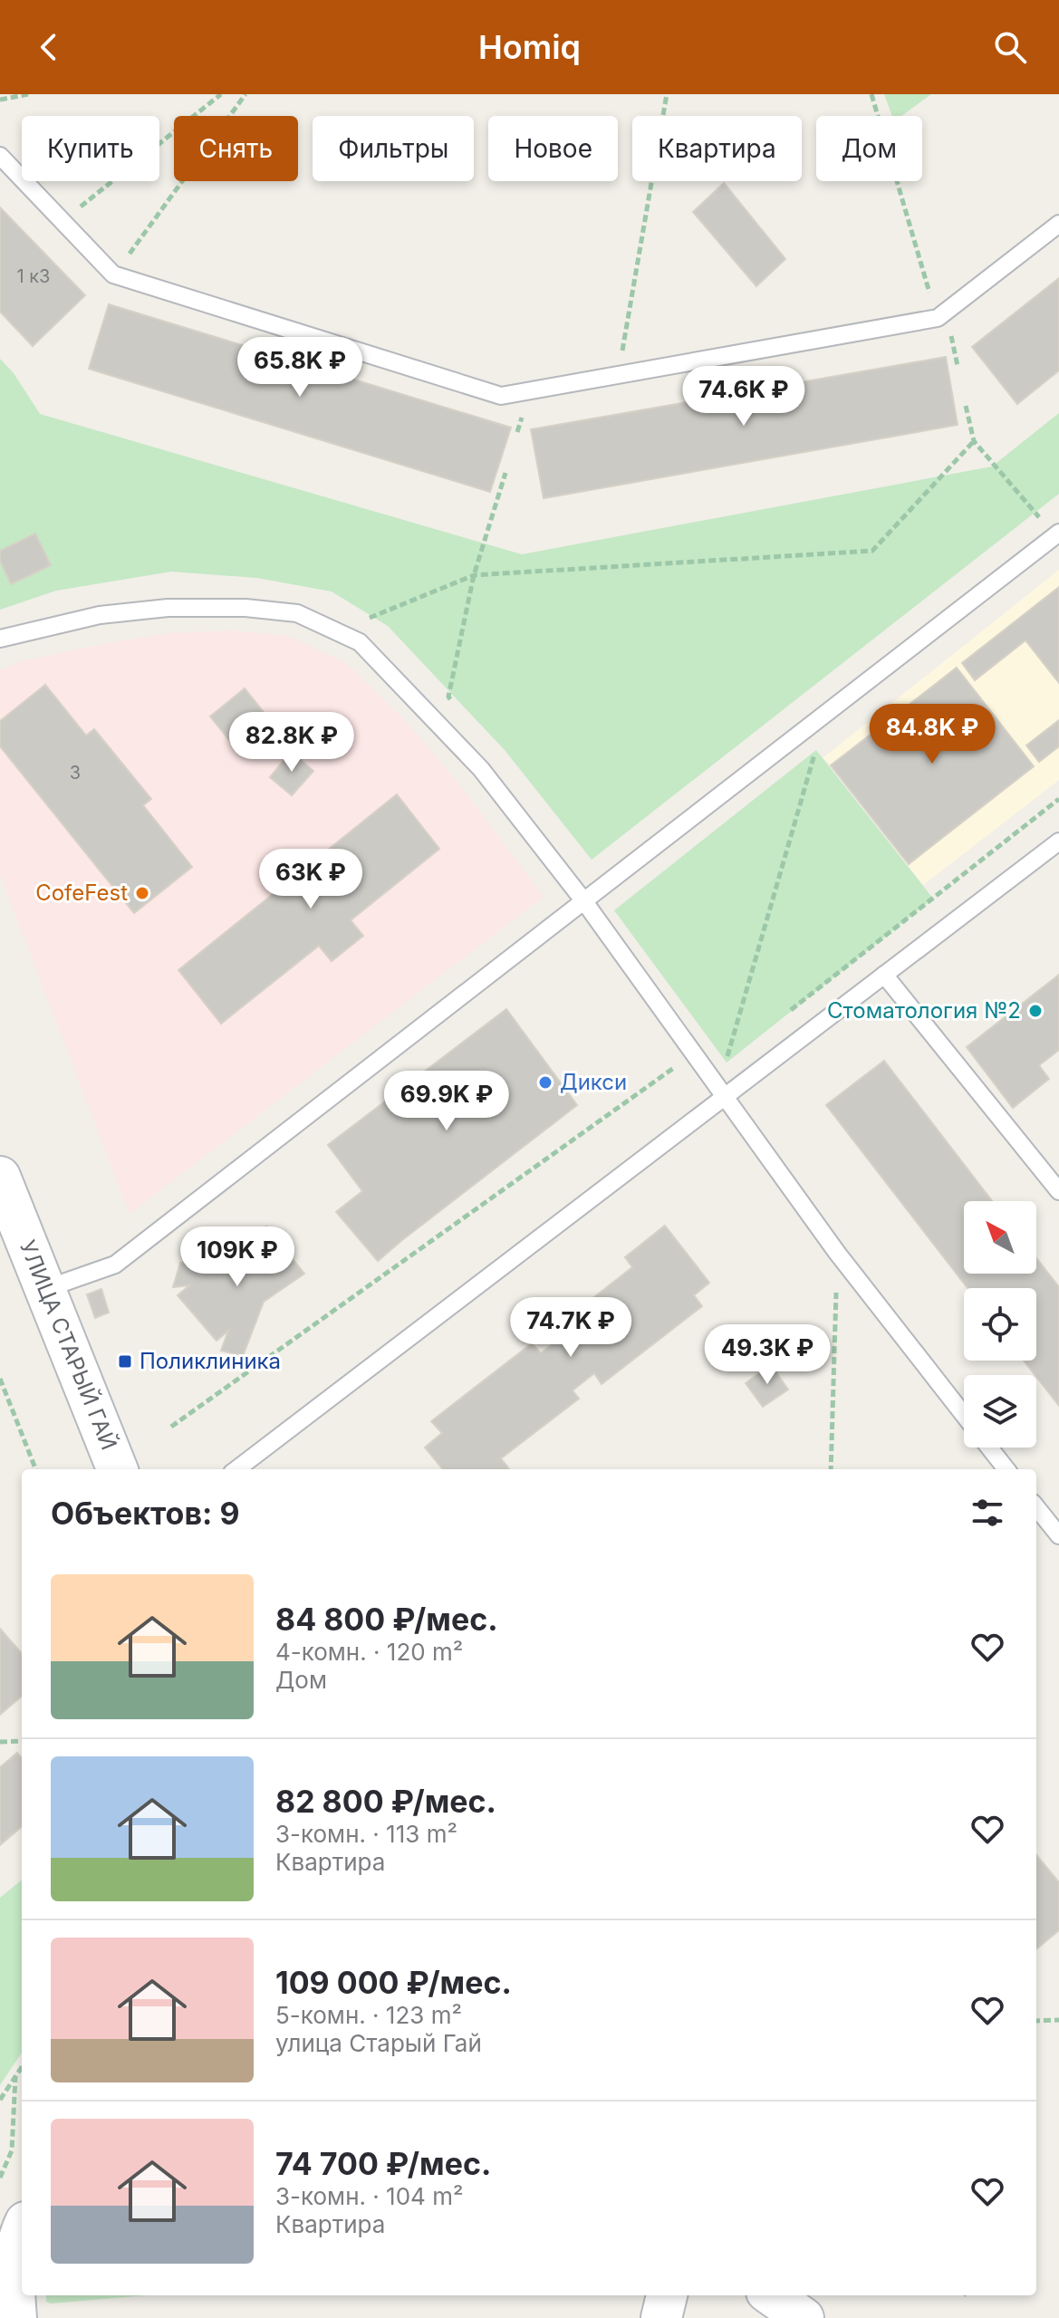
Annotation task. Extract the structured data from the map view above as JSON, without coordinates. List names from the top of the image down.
{
  "streets": {
    "street": ["УЛИЦА СТАРЫЙ ГАЙ"]
  },
  "places": {
    "other": ["CofeFest", "Стоматология №2", "Дикси"],
    "transit": ["Поликлиника"]
  },
  "house_numbers": ["1 к3", "3"],
  "north": "top left",
  "page": {
    "header": "Homiq",
    "chip": [
      "Купить",
      "Снять",
      "Фильтры",
      "Новое",
      "Квартира",
      "Дом"
    ],
    "price": [
      "65.8K ₽",
      "74.6K ₽",
      "84.8K ₽",
      "82.8K ₽",
      "63K ₽",
      "69.9K ₽",
      "109K ₽",
      "74.7K ₽",
      "49.3K ₽"
    ],
    "heading": "Объектов: 9",
    "list": [
      {
        "name": "84 800 ₽/мес.",
        "note": "4-комн. · 120 m² · Дом"
      },
      {
        "name": "82 800 ₽/мес.",
        "note": "3-комн. · 113 m² · Квартира"
      },
      {
        "name": "109 000 ₽/мес.",
        "note": "5-комн. · 123 m² · улица Старый Гай"
      },
      {
        "name": "74 700 ₽/мес.",
        "note": "3-комн. · 104 m² · Квартира"
      }
    ]
  }
}
